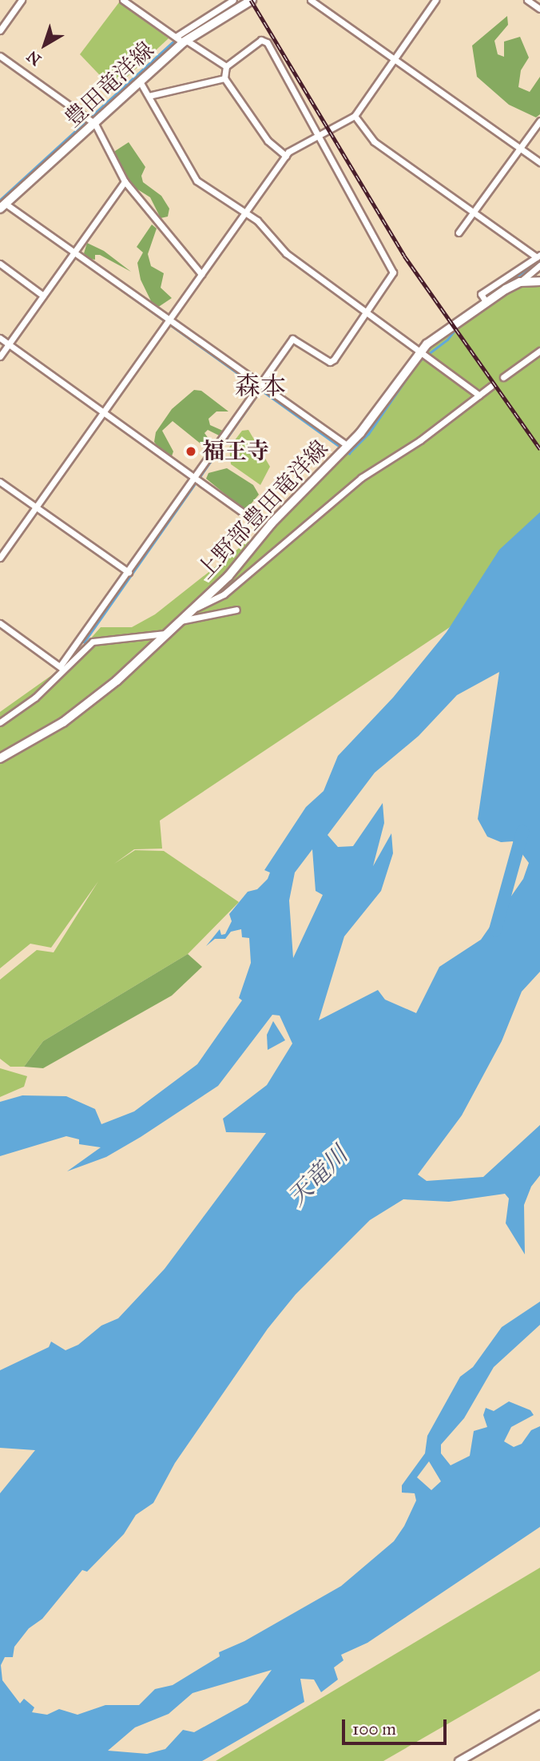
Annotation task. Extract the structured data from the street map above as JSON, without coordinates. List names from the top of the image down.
{
  "streets": {
    "main road": ["豊田竜洋線", "上野部豊田竜洋線"]
  },
  "districts": ["森本"],
  "water": ["天竜川"],
  "places": ["福王寺"],
  "scale_bar": "100 m",
  "north": "bottom left"
}
